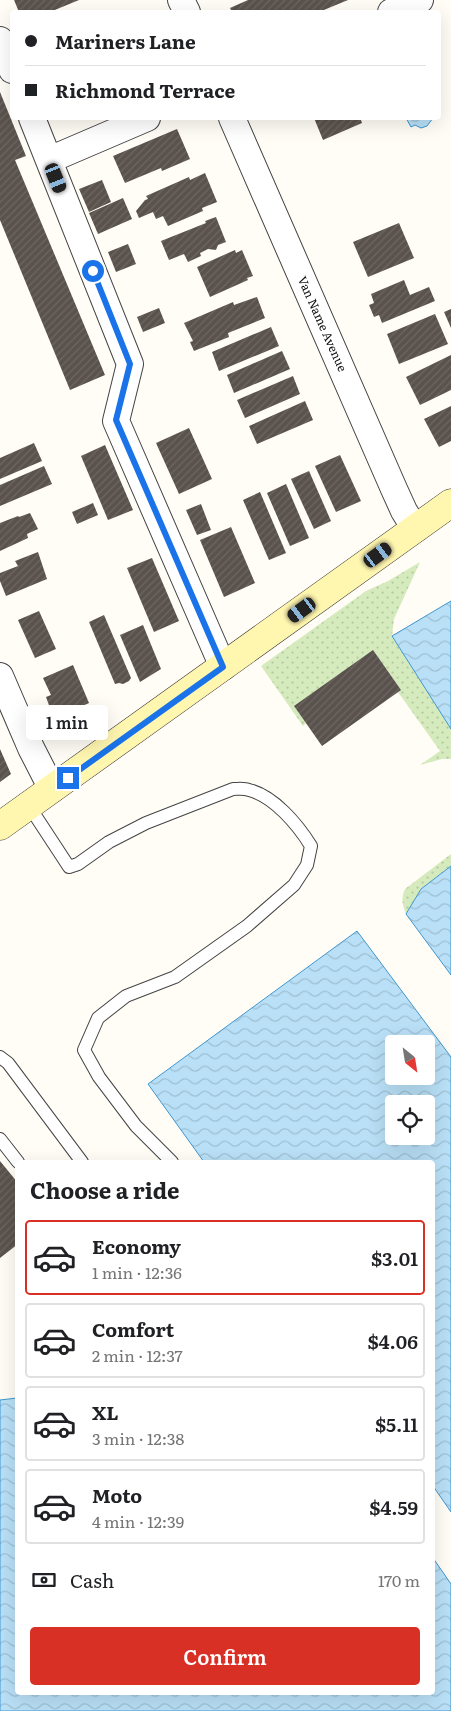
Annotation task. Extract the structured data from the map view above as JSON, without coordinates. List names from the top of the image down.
{
  "streets": {
    "street": ["Van Name Avenue"]
  },
  "north": "bottom right",
  "page": {
    "banner": ["Mariners Lane", "Richmond Terrace"],
    "bubble": "1 min",
    "heading": "Choose a ride",
    "list": [
      {
        "name": "Economy",
        "note": "1 min · 12:36",
        "value": "$3.01"
      },
      {
        "name": "Comfort",
        "note": "2 min · 12:37",
        "value": "$4.06"
      },
      {
        "name": "XL",
        "note": "3 min · 12:38",
        "value": "$5.11"
      },
      {
        "name": "Moto",
        "note": "4 min · 12:39",
        "value": "$4.59"
      }
    ],
    "pay": ["Cash", "170 m"],
    "buttons": "Confirm"
  }
}
